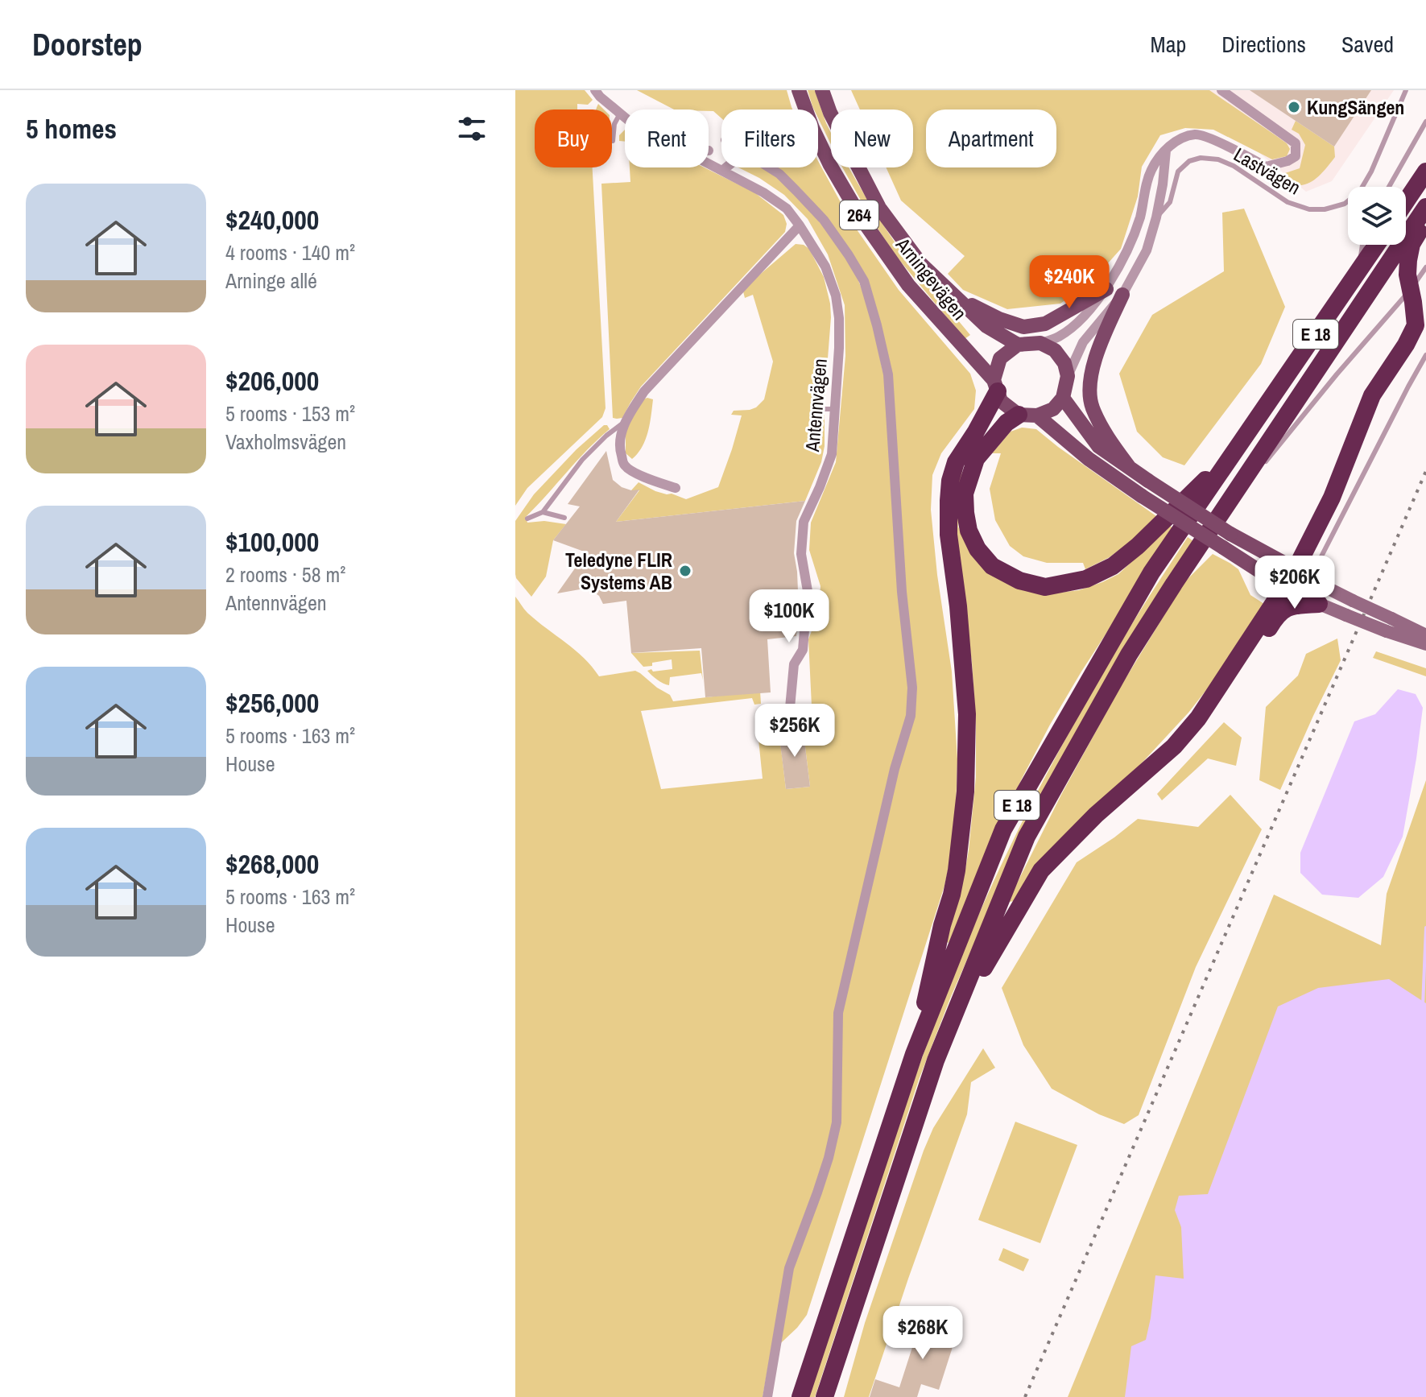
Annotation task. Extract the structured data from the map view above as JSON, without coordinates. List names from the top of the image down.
{
  "streets": {
    "highway": ["E 18"],
    "main road": ["264", "Arningevägen"],
    "street": ["Antennvägen"],
    "lane": ["Lastvägen"]
  },
  "places": ["KungSängen", "Teledyne FLIR Systems AB"],
  "page": {
    "header": "Doorstep",
    "nav": ["Map", "Directions", "Saved"],
    "heading": "5 homes",
    "chip": [
      "Buy",
      "Rent",
      "Filters",
      "New",
      "Apartment"
    ],
    "list": [
      {
        "name": "$240,000",
        "note": "4 rooms · 140 m² · Arninge allé"
      },
      {
        "name": "$206,000",
        "note": "5 rooms · 153 m² · Vaxholmsvägen"
      },
      {
        "name": "$100,000",
        "note": "2 rooms · 58 m² · Antennvägen"
      },
      {
        "name": "$256,000",
        "note": "5 rooms · 163 m² · House"
      },
      {
        "name": "$268,000",
        "note": "5 rooms · 163 m² · House"
      }
    ],
    "price": [
      "$240K",
      "$206K",
      "$100K",
      "$256K",
      "$268K"
    ]
  }
}
